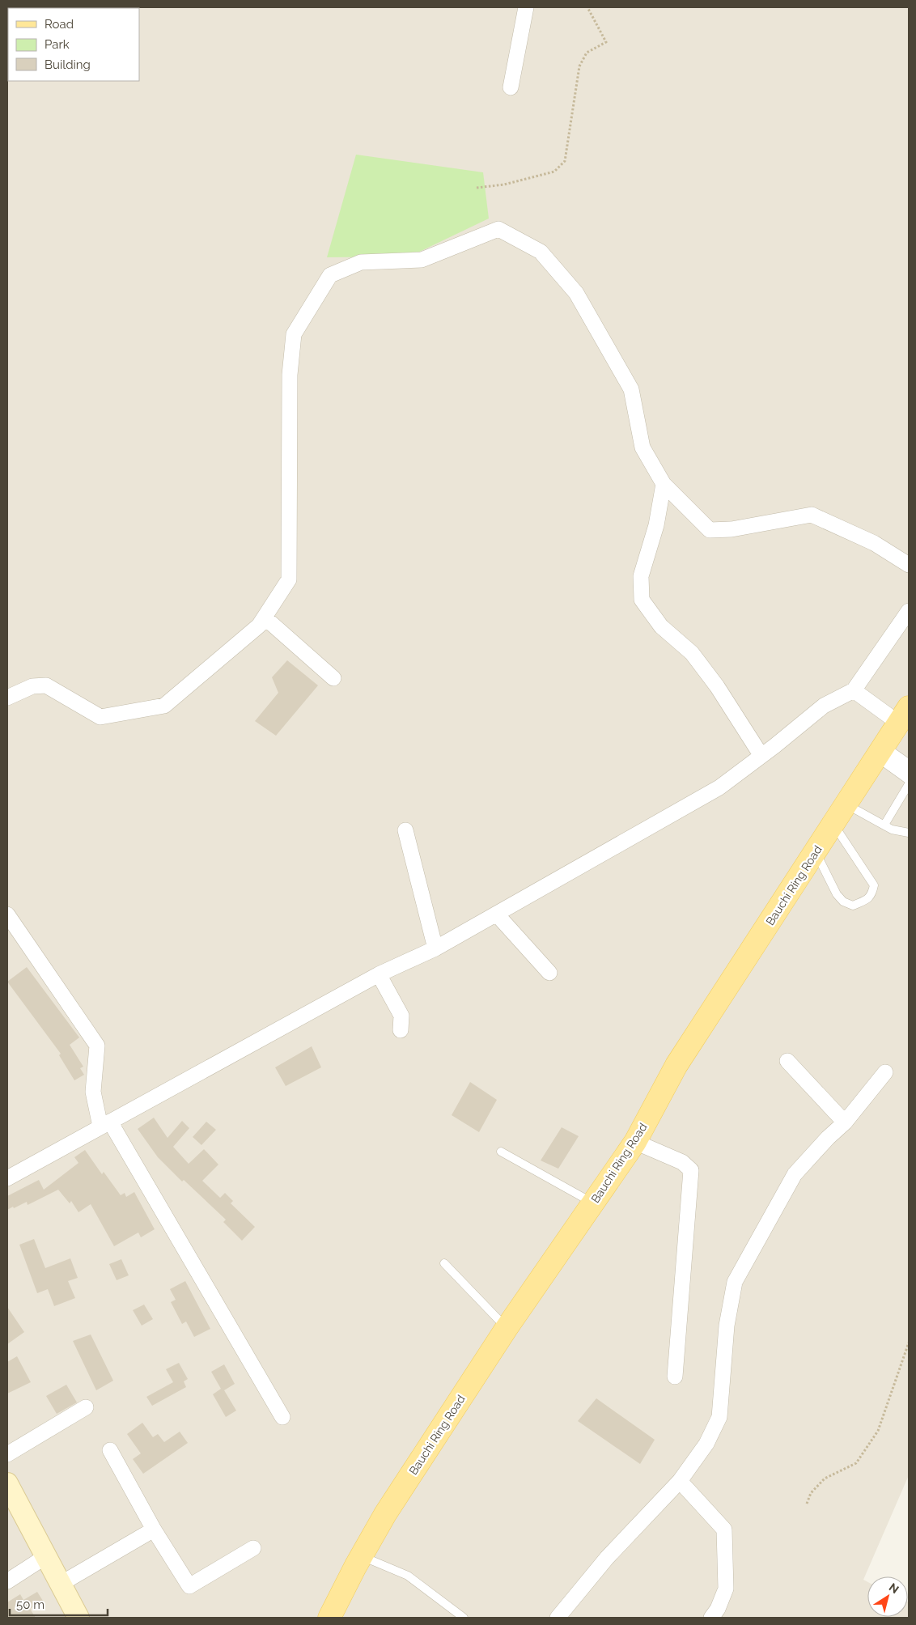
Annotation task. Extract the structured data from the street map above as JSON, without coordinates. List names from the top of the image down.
{
  "streets": {
    "main road": ["Bauchi Ring Road"]
  },
  "legend": ["Road", "Park", "Building"],
  "scale_bar": "50 m",
  "north": "top right"
}
